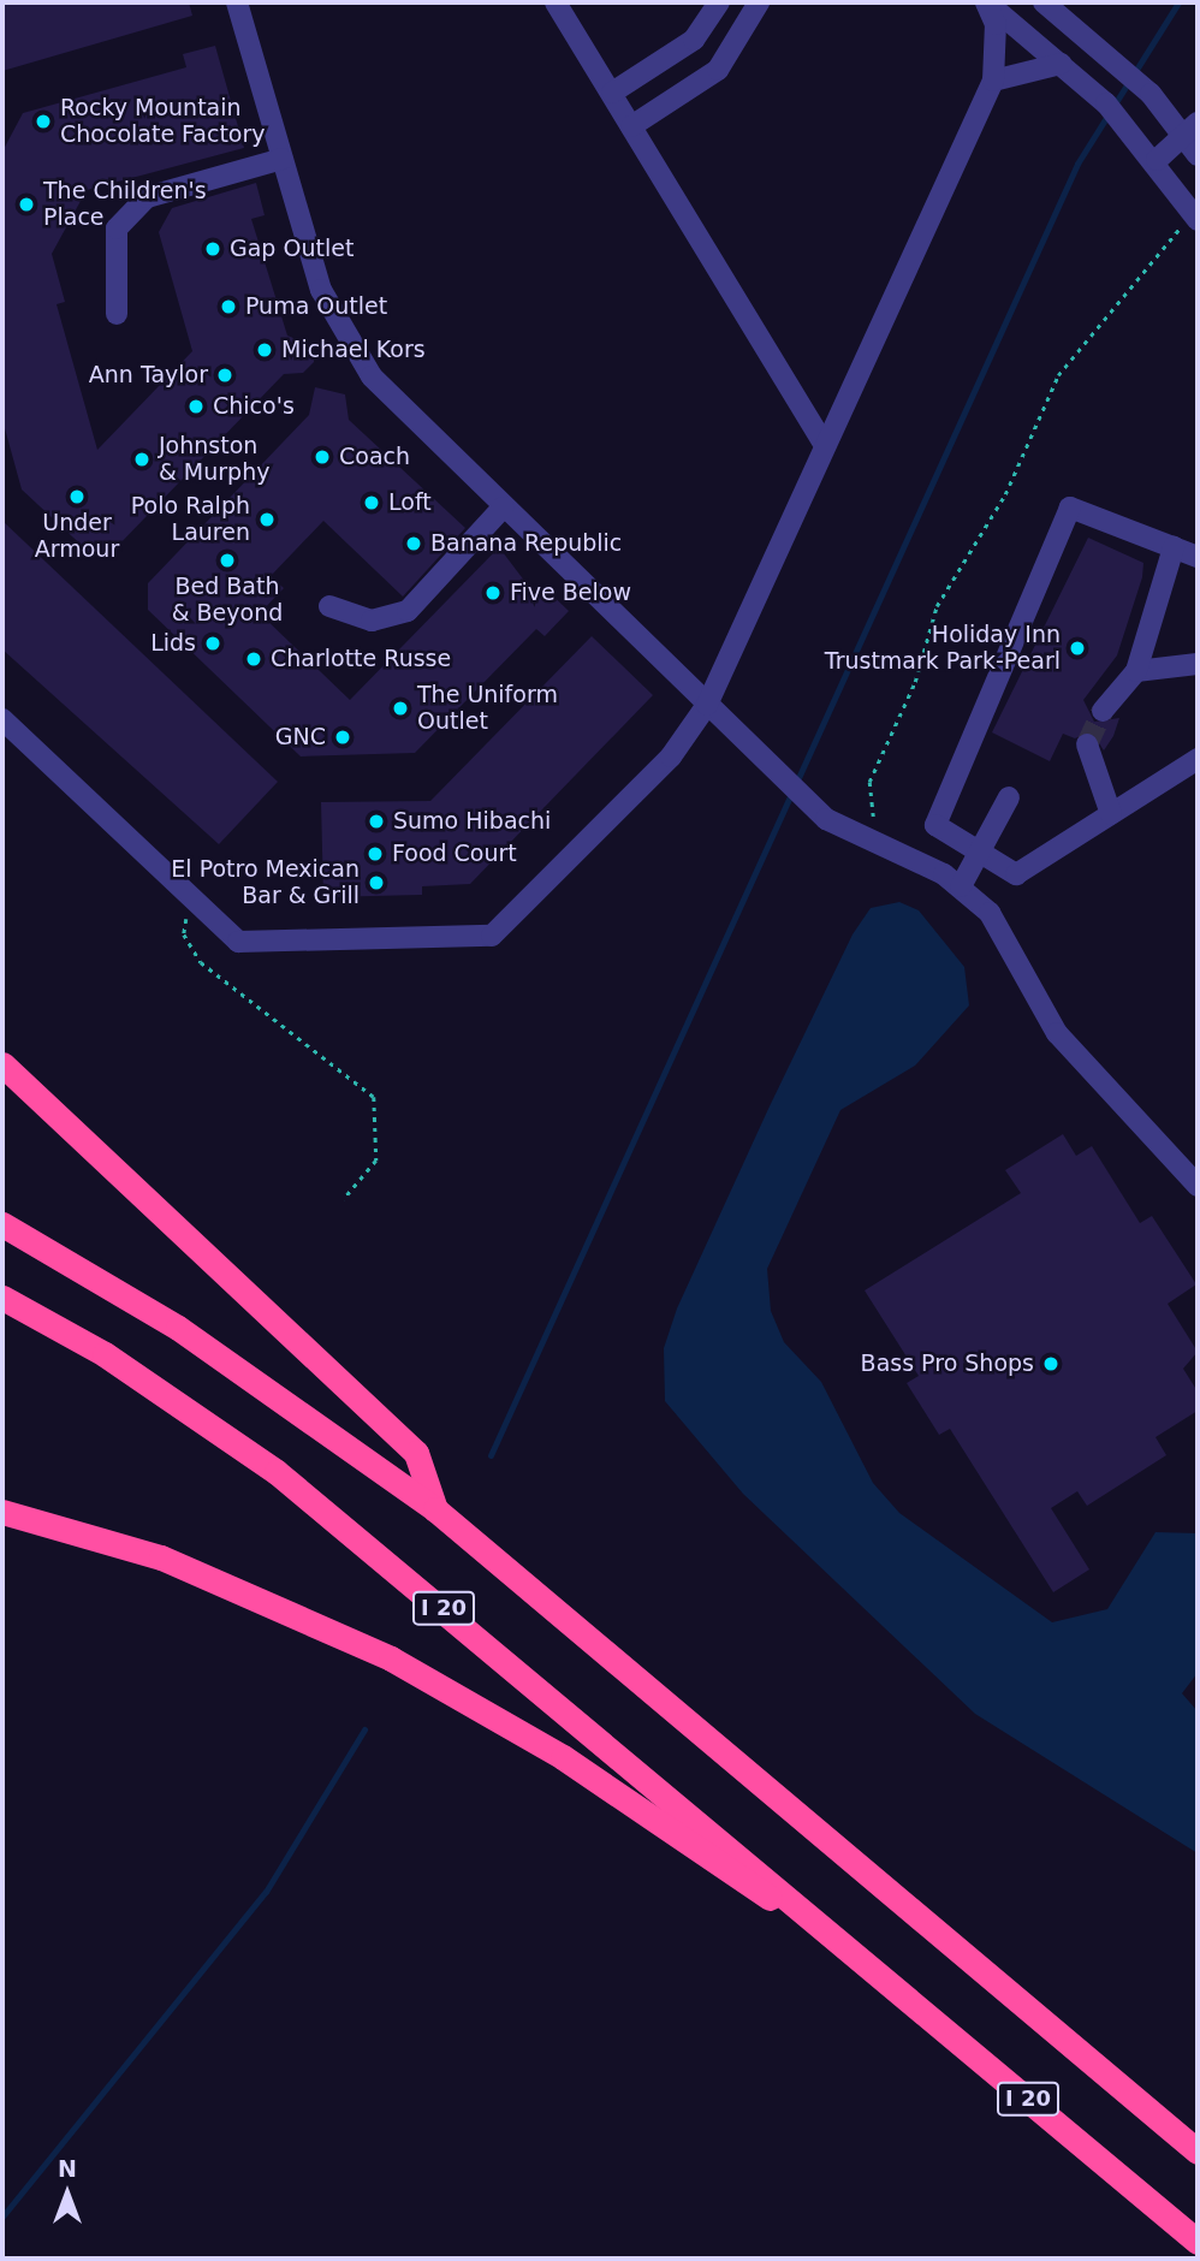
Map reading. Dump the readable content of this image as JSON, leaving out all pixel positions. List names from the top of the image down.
{
  "streets": {
    "highway": ["I 20"]
  },
  "places": [
    "Rocky Mountain Chocolate Factory",
    "The Children's Place",
    "Gap Outlet",
    "Puma Outlet",
    "Michael Kors",
    "Ann Taylor",
    "Chico's",
    "Coach",
    "Johnston & Murphy",
    "Under Armour",
    "Loft",
    "Polo Ralph Lauren",
    "Banana Republic",
    "Bed Bath & Beyond",
    "Five Below",
    "Lids",
    "Holiday Inn Trustmark Park-Pearl",
    "Charlotte Russe",
    "The Uniform Outlet",
    "GNC",
    "Sumo Hibachi",
    "Food Court",
    "El Potro Mexican Bar & Grill",
    "Bass Pro Shops"
  ],
  "north": "top"
}
